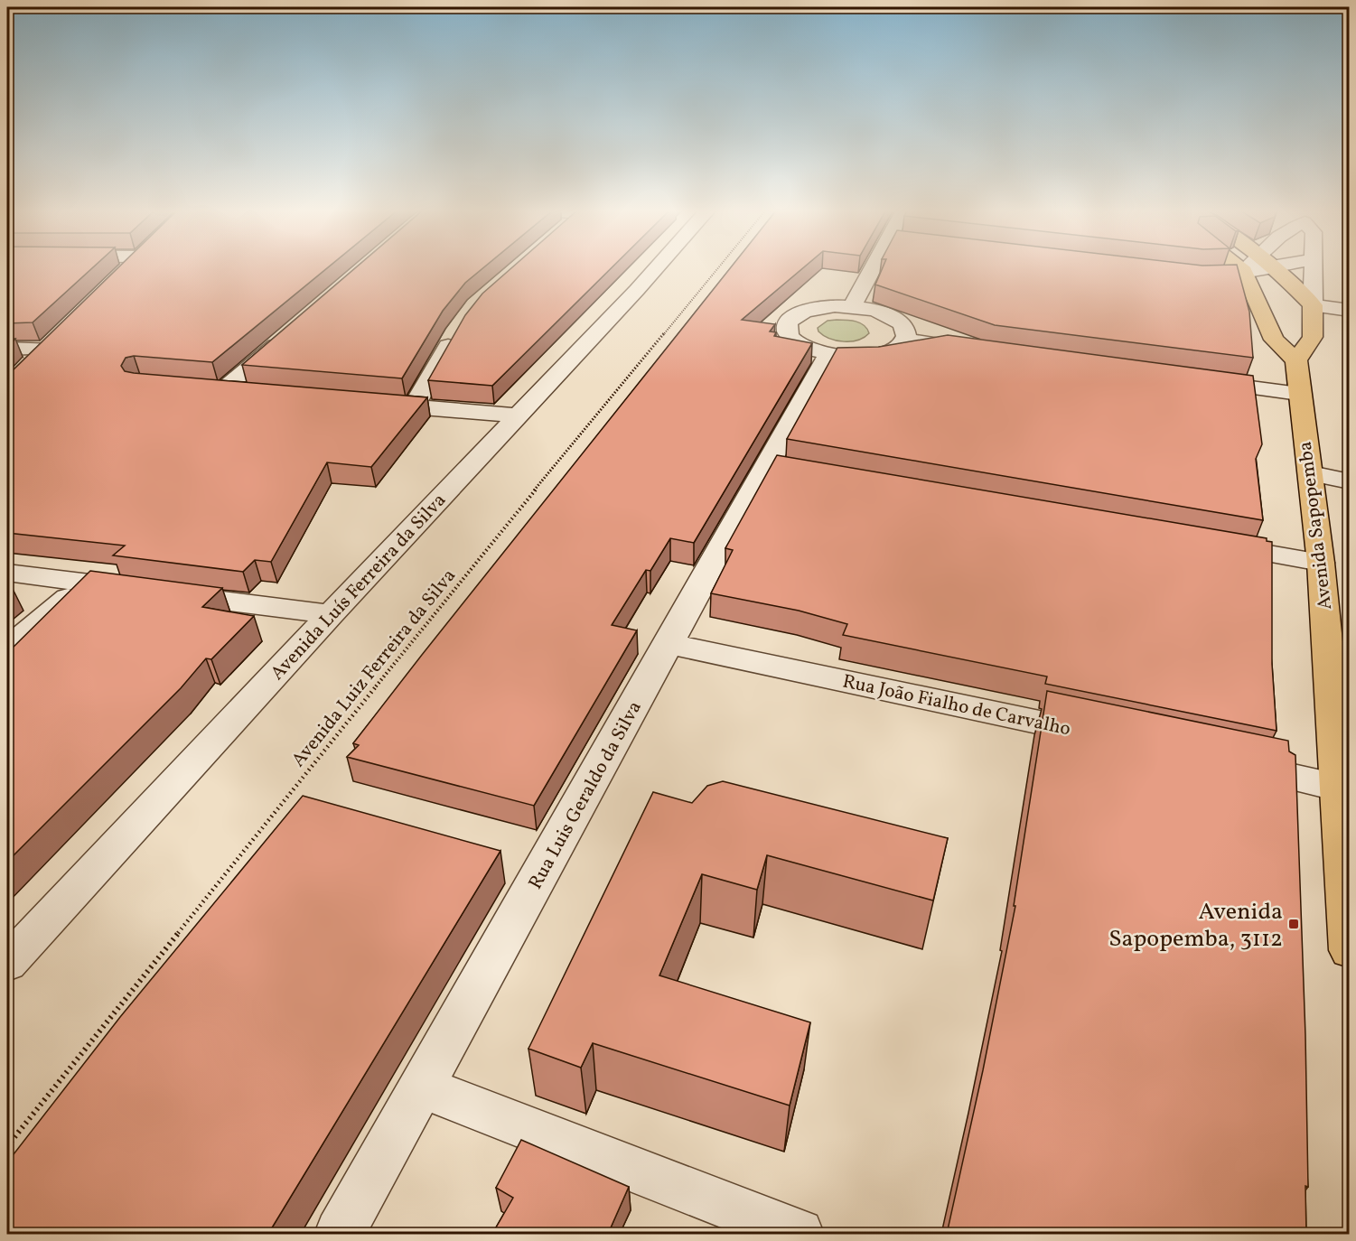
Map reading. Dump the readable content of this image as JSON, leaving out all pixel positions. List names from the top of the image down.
{
  "streets": {
    "main road": ["Avenida Sapopemba"],
    "street": ["Avenida Luís Ferreira da Silva", "Rua João Fialho de Carvalho", "Rua Luis Geraldo da Silva"],
    "path": ["Avenida Luiz Ferreira da Silva"]
  },
  "crossings": [
    ["Rua João Fialho de Carvalho", "Rua Luis Geraldo da Silva"]
  ],
  "places": {
    "transit": ["Avenida Sapopemba, 3112"]
  }
}
